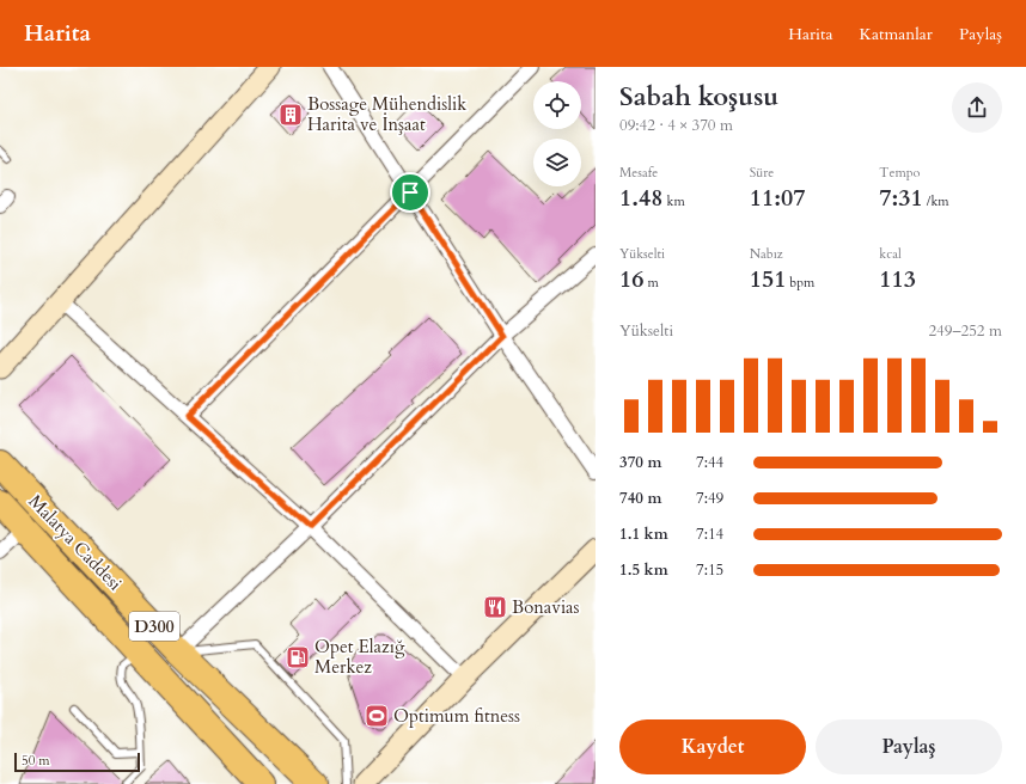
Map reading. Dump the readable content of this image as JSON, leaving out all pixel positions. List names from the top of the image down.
{
  "streets": {
    "highway": ["Malatya Caddesi", "D300"]
  },
  "places": {
    "building": ["Bossage Mühendislik Harita ve İnşaat"],
    "restaurant": ["Bonavias"],
    "fuel station": ["Opet Elazığ Merkez"],
    "sports": ["Optimum fitness"]
  },
  "scale_bar": "50 m",
  "page": {
    "header": "Harita",
    "nav": ["Harita", "Katmanlar", "Paylaş"],
    "heading": ["Sabah koşusu", "09:42 · 4 × 370 m"],
    "stats": [
      ["Mesafe", "1.48 km"],
      ["Süre", "11:07"],
      ["Tempo", "7:31 /km"],
      ["Yükselti", "16 m"],
      ["Nabız", "151 bpm"],
      ["kcal", "113"]
    ],
    "chart": ["Yükselti", "249–252 m"],
    "list": [
      {
        "name": "370 m",
        "note": "7:44"
      },
      {
        "name": "740 m",
        "note": "7:49"
      },
      {
        "name": "1.1 km",
        "note": "7:14"
      },
      {
        "name": "1.5 km",
        "note": "7:15"
      }
    ],
    "buttons": ["Kaydet", "Paylaş"],
    "scale": "50 m"
  }
}
